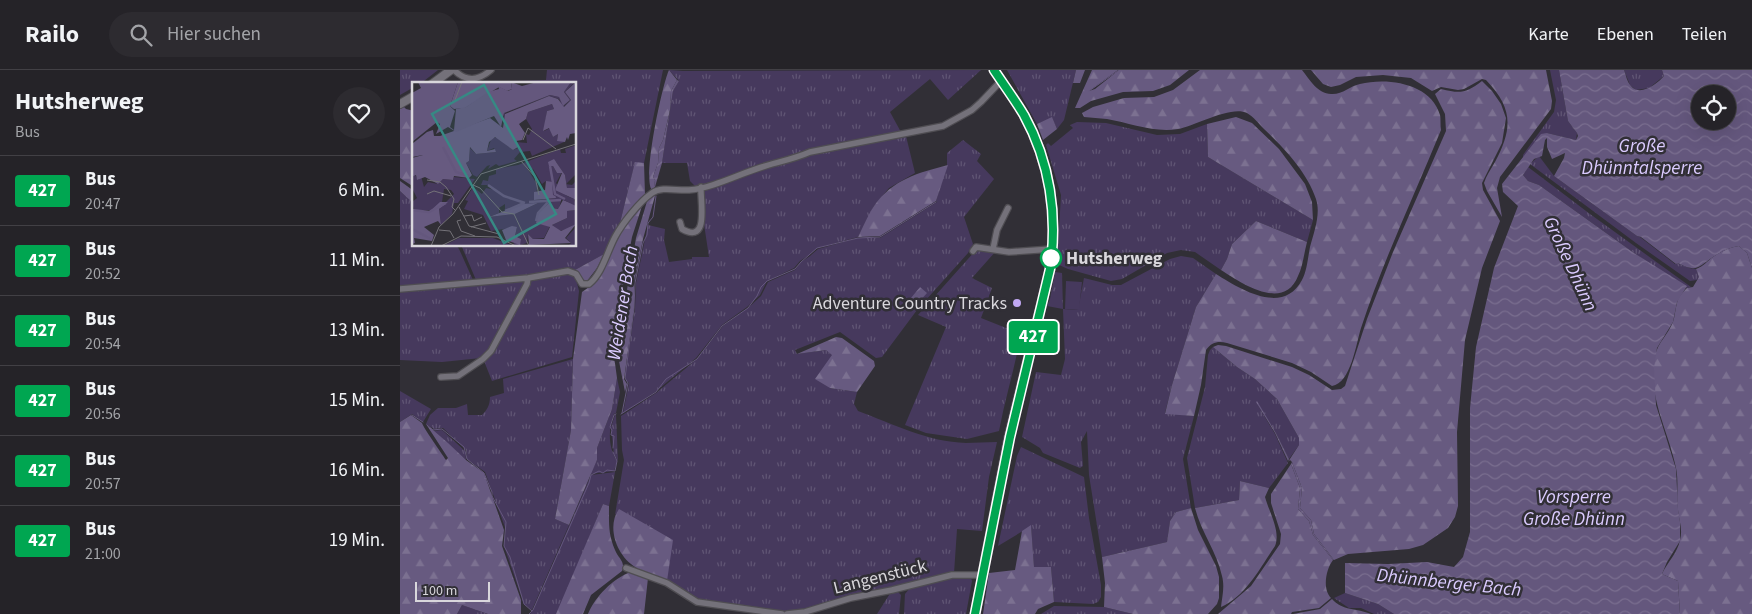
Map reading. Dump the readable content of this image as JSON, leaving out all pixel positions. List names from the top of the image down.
{
  "streets": {
    "street": ["Langenstück"]
  },
  "water": [
    "Große Dhünntalsperre",
    "Große Dhünn",
    "Weidener Bach",
    "Vorsperre Große Dhünn",
    "Dhünnberger Bach"
  ],
  "places": ["Hutsherweg", "Adventure Country Tracks"],
  "lines": ["bus line 427"],
  "scale_bar": "100 m",
  "page": {
    "header": "Railo",
    "search": "Hier suchen",
    "nav": ["Karte", "Ebenen", "Teilen"],
    "heading": ["Hutsherweg", "Bus"],
    "on_map": "427",
    "list": [
      {
        "mark": "427",
        "name": "Bus",
        "note": "20:47",
        "value": "6 Min."
      },
      {
        "mark": "427",
        "name": "Bus",
        "note": "20:52",
        "value": "11 Min."
      },
      {
        "mark": "427",
        "name": "Bus",
        "note": "20:54",
        "value": "13 Min."
      },
      {
        "mark": "427",
        "name": "Bus",
        "note": "20:56",
        "value": "15 Min."
      },
      {
        "mark": "427",
        "name": "Bus",
        "note": "20:57",
        "value": "16 Min."
      },
      {
        "mark": "427",
        "name": "Bus",
        "note": "21:00",
        "value": "19 Min."
      }
    ],
    "scale": "100 m"
  }
}
